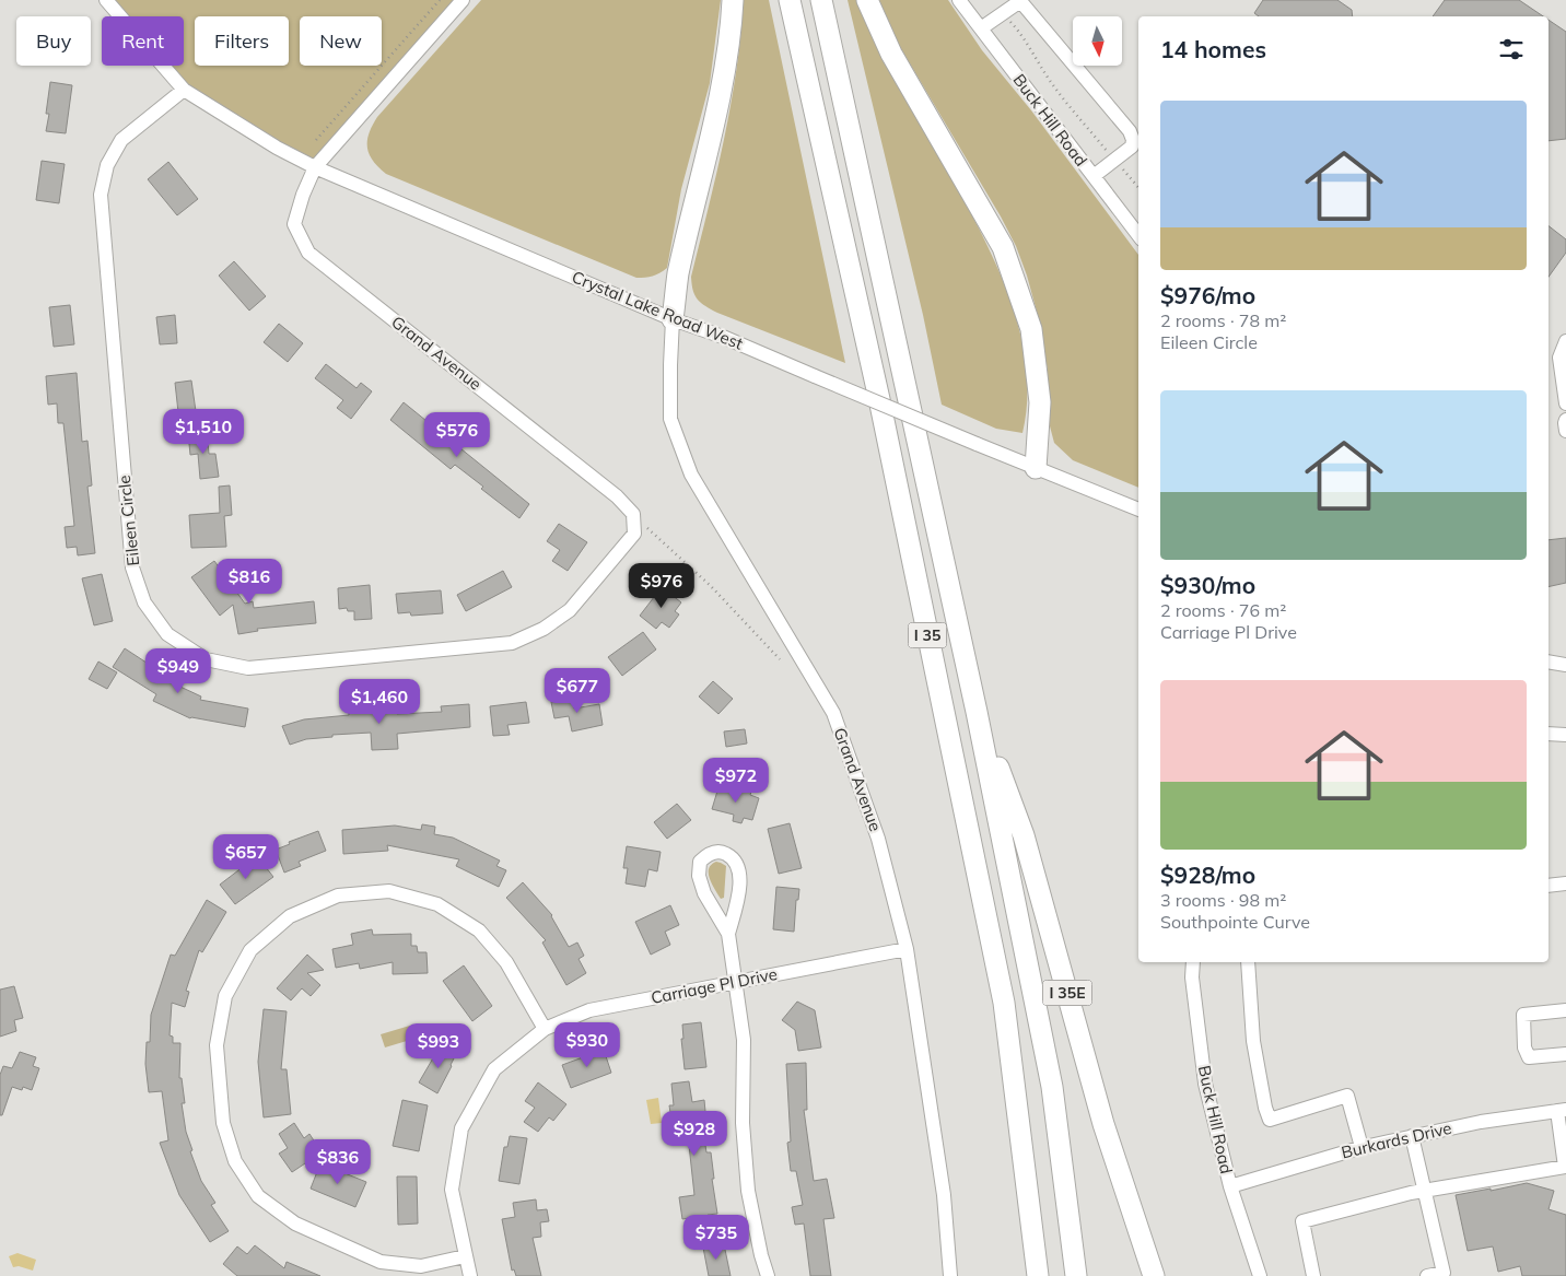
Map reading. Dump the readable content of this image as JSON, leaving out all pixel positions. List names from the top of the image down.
{
  "streets": {
    "highway": ["I 35", "I 35E"],
    "street": [
      "Buck Hill Road",
      "Crystal Lake Road West",
      "Grand Avenue",
      "Eileen Circle",
      "Carriage Pl Drive",
      "Burkards Drive"
    ]
  },
  "crossings": [
    ["Buck Hill Road", "Burkards Drive"],
    ["Crystal Lake Road West", "Grand Avenue"],
    ["Crystal Lake Road West", "Eileen Circle"],
    ["Grand Avenue", "Eileen Circle"],
    ["Grand Avenue", "Carriage Pl Drive"],
    ["I 35", "I 35E"]
  ],
  "north": "bottom",
  "page": {
    "chip": [
      "Buy",
      "Rent",
      "Filters",
      "New"
    ],
    "heading": "14 homes",
    "list": [
      {
        "name": "$976/mo",
        "note": "2 rooms · 78 m² · Eileen Circle"
      },
      {
        "name": "$930/mo",
        "note": "2 rooms · 76 m² · Carriage Pl Drive"
      },
      {
        "name": "$928/mo",
        "note": "3 rooms · 98 m² · Southpointe Curve"
      }
    ],
    "price": [
      "$1,510",
      "$576",
      "$816",
      "$976",
      "$949",
      "$677",
      "$1,460",
      "$972",
      "$657",
      "$930",
      "$993",
      "$928",
      "$836",
      "$735"
    ]
  }
}
